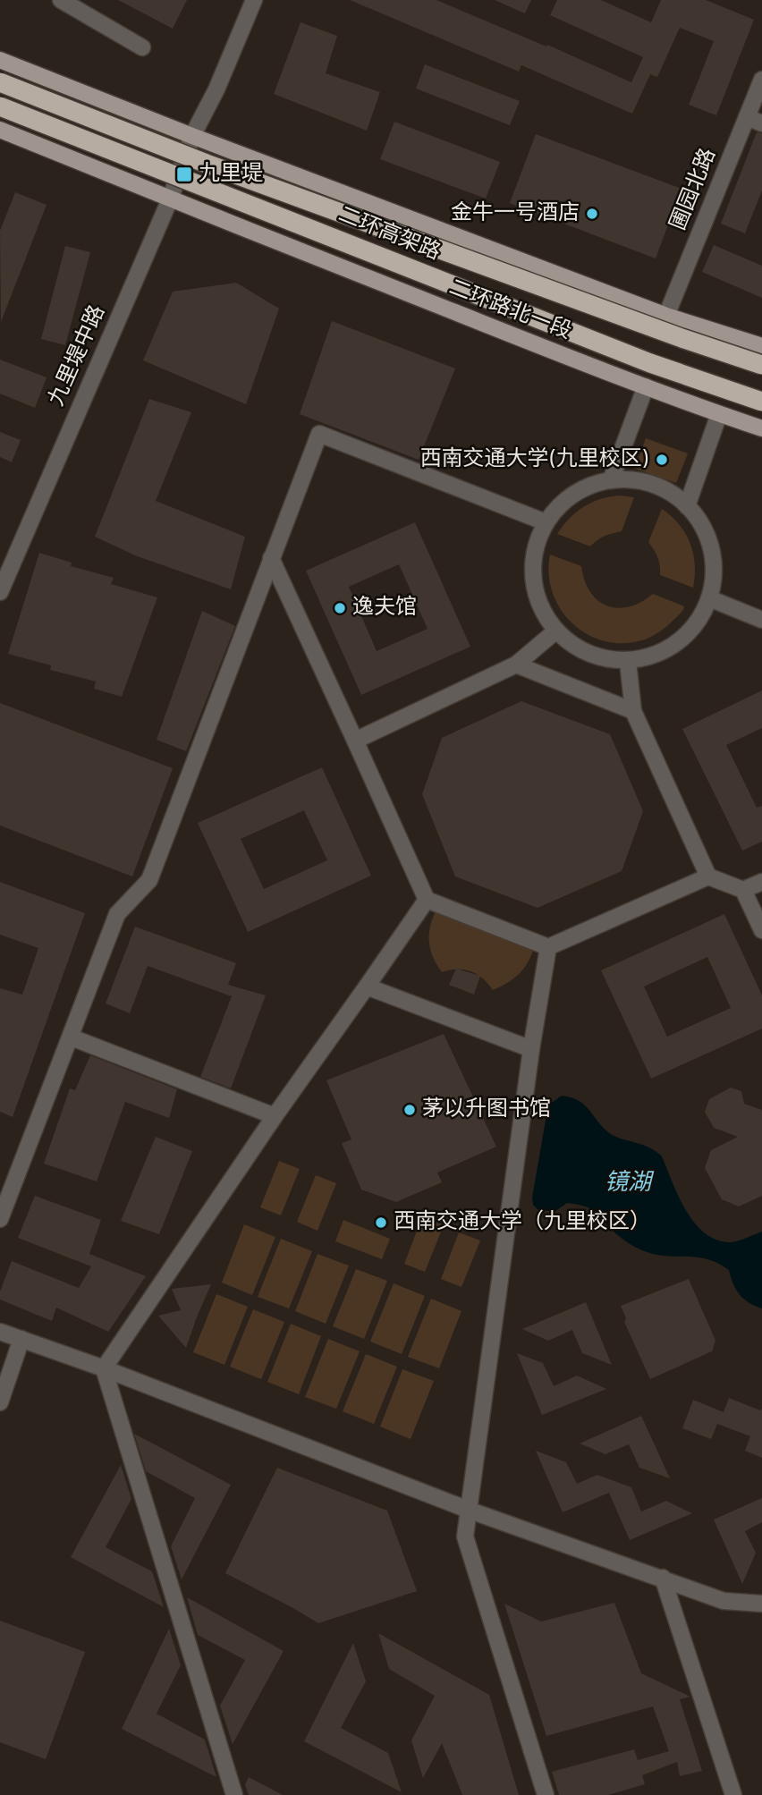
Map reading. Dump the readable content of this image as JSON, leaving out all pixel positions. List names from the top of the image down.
{
  "streets": {
    "highway": ["二环高架路"],
    "main road": ["二环路北一段"],
    "street": ["圃园北路", "九里堤中路"]
  },
  "crossings": [
    ["二环路北一段", "九里堤中路"]
  ],
  "water": ["镜湖"],
  "places": {
    "transit": ["九里堤"],
    "other": [
      "金牛一号酒店",
      "西南交通大学(九里校区)",
      "逸夫馆",
      "茅以升图书馆",
      "西南交通大学（九里校区）"
    ]
  }
}
